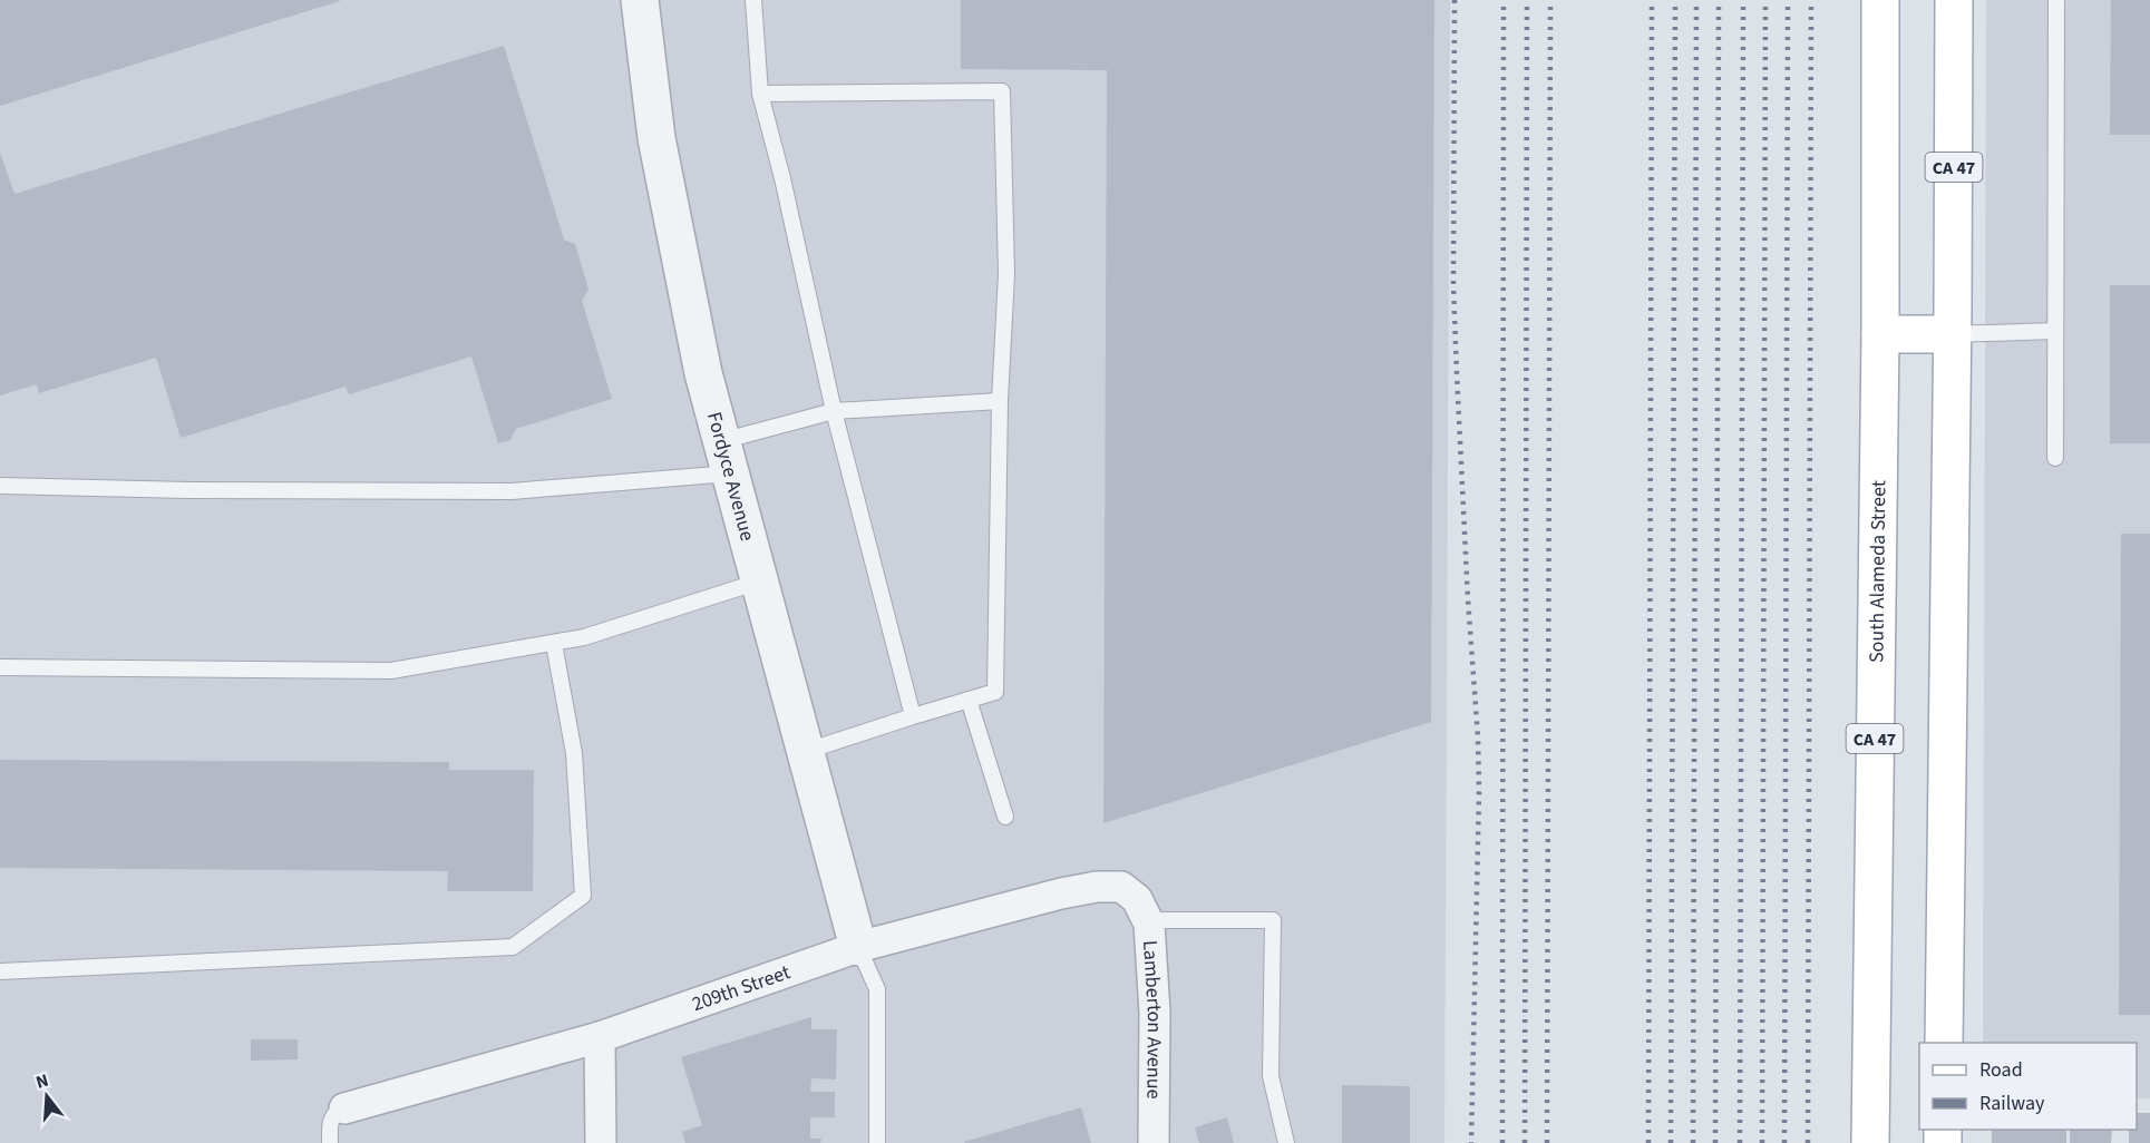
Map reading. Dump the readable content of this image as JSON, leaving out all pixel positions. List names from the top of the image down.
{
  "streets": {
    "main road": ["CA 47", "South Alameda Street"],
    "street": ["Fordyce Avenue", "209th Street", "Lamberton Avenue"]
  },
  "crossings": [
    ["Fordyce Avenue", "209th Street"],
    ["209th Street", "Lamberton Avenue"]
  ],
  "legend": ["Road", "Railway"],
  "north": "top"
}
